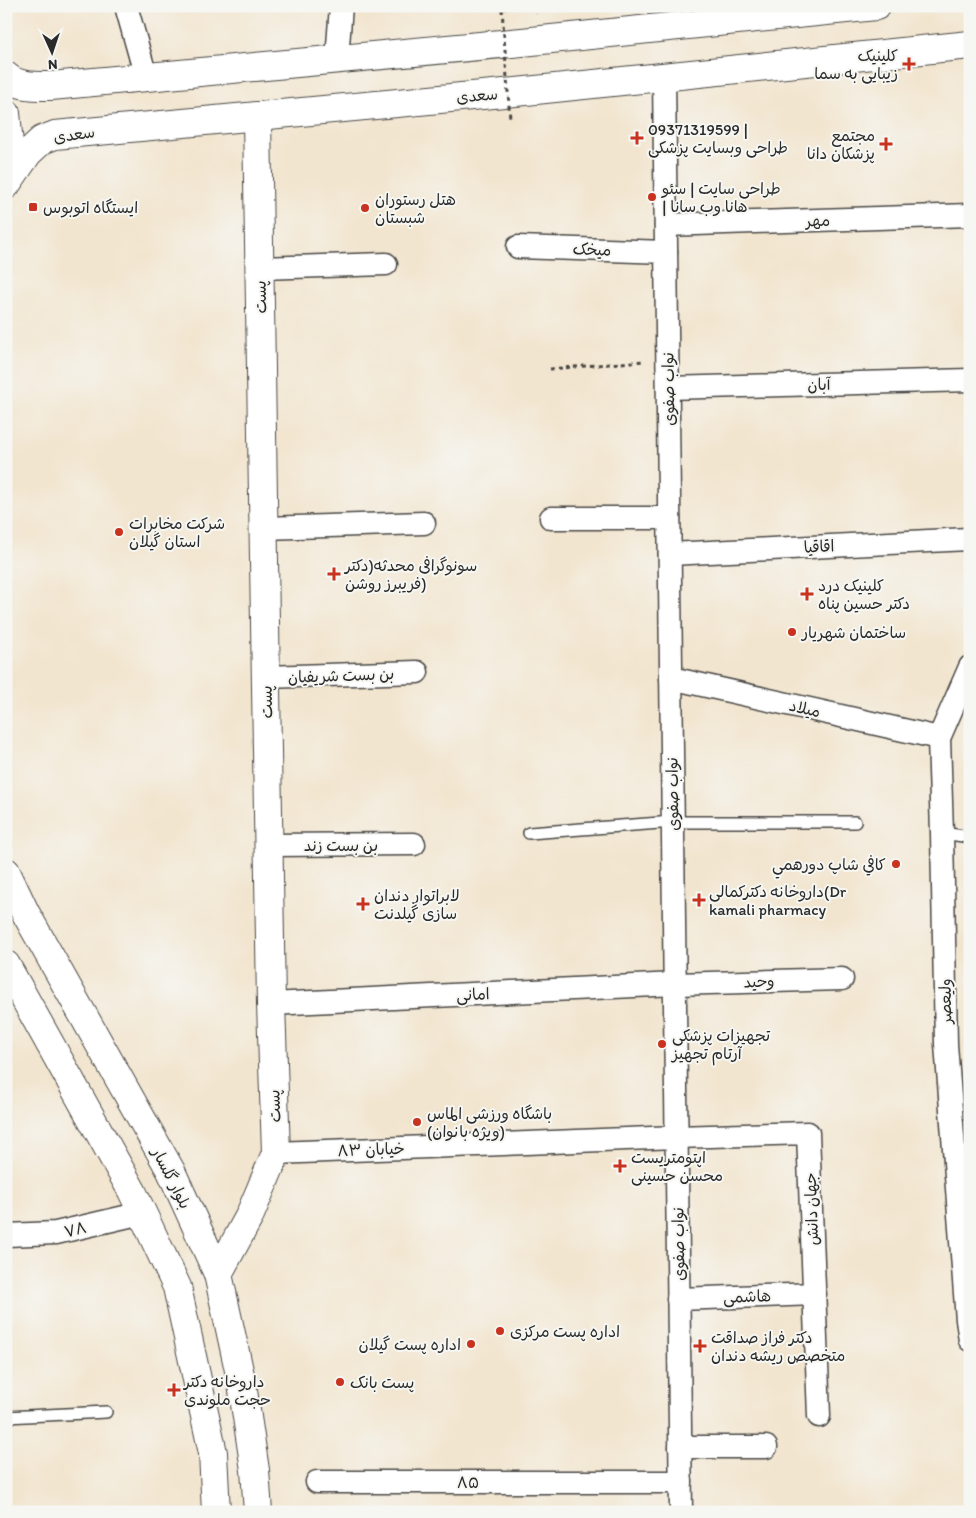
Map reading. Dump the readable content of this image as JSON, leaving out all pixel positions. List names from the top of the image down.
{
  "streets": {
    "main road": ["سعدی", "پست", "بلوار گلسار"],
    "street": [
      "مهر",
      "میخک",
      "آبان",
      "نواب صفوی",
      "اقاقیا",
      "بن بست شریفیان",
      "میلاد",
      "بن بست زند",
      "وحید",
      "امانی",
      "ولیعصر",
      "خیابان ۸۳",
      "جهان دانش",
      "۷۸",
      "هاشمی",
      "۸۵"
    ]
  },
  "crossings": [
    ["سعدی", "پست"],
    ["سعدی", "نواب صفوی"],
    ["مهر", "نواب صفوی"],
    ["میخک", "نواب صفوی"],
    ["پست", "بن بست شریفیان"],
    ["پست", "بن بست زند"],
    ["پست", "امانی"],
    ["پست", "خیابان ۸۳"],
    ["پست", "بلوار گلسار"],
    ["آبان", "نواب صفوی"],
    ["نواب صفوی", "اقاقیا"],
    ["نواب صفوی", "میلاد"],
    ["نواب صفوی", "وحید"],
    ["نواب صفوی", "امانی"],
    ["نواب صفوی", "خیابان ۸۳"],
    ["نواب صفوی", "جهان دانش"],
    ["نواب صفوی", "هاشمی"],
    ["نواب صفوی", "۸۵"],
    ["میلاد", "ولیعصر"],
    ["وحید", "امانی"],
    ["خیابان ۸۳", "جهان دانش"],
    ["جهان دانش", "هاشمی"]
  ],
  "places": {
    "health": [
      "کلینیک زیبایی به سما",
      "09371319599 | طراحی وبسایت پزشکی",
      "مجتمع پزشکان دانا",
      "سونوگرافی محدثه(دکتر فریبرز روشن)",
      "کلینیک درد دکتر حسین پناه",
      "داروخانه دکترکمالی(Dr kamali pharmacy",
      "لابراتوار دندان سازی گیلدنت",
      "اپتومتریست محسن حسینی",
      "دکتر فراز صداقت متخصص ریشه دندان",
      "داروخانه دکتر حجت ملوندی"
    ],
    "other": [
      "طراحی سایت | سئو | هانا وب سانا",
      "هتل رستوران شبستان",
      "شرکت مخابرات استان گیلان",
      "ساختمان شهریار",
      "كافي شاپ دورهمي",
      "تجهیزات پزشکی آرتام تجهیز",
      "باشگاه ورزشی الماس (ویژه بانوان)",
      "اداره پست مرکزی",
      "اداره پست گیلان",
      "پست بانک"
    ],
    "transit": ["ایستگاه اتوبوس"]
  },
  "north": "bottom"
}
